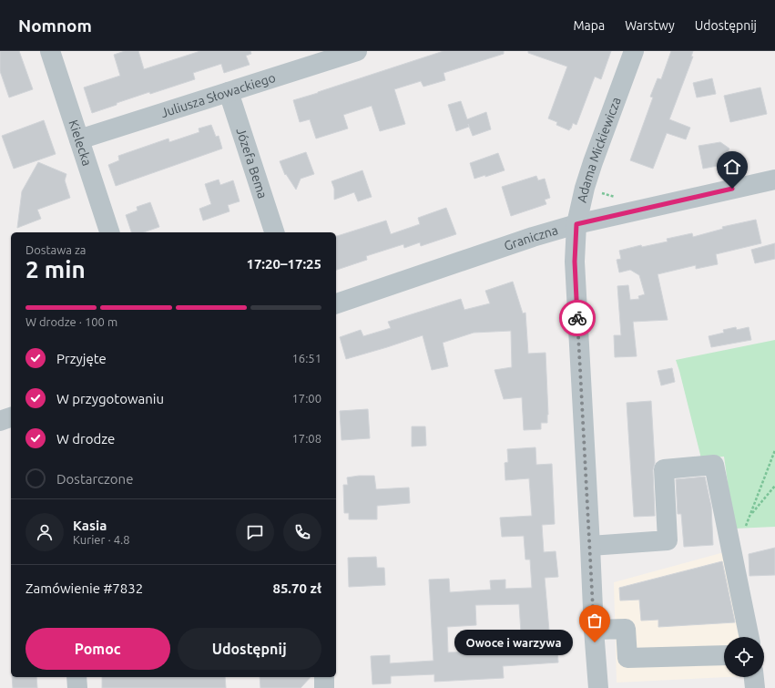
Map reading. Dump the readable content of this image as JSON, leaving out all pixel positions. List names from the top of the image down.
{
  "streets": {
    "street": [
      "Juliusza Słowackiego",
      "Kielecka",
      "Adama Mickiewicza",
      "Józefa Bema",
      "Graniczna"
    ]
  },
  "crossings": [
    ["Juliusza Słowackiego", "Kielecka"],
    ["Juliusza Słowackiego", "Józefa Bema"],
    ["Adama Mickiewicza", "Graniczna"]
  ],
  "places": ["Owoce i warzywa"],
  "page": {
    "header": "Nomnom",
    "nav": ["Mapa", "Warstwy", "Udostępnij"],
    "heading": ["2 min", "Dostawa za", "17:20–17:25"],
    "panel": [
      "Kasia",
      "Kurier · 4.8",
      "Zamówienie #7832",
      "85.70 zł"
    ],
    "bar": "W drodze · 100 m",
    "list": [
      ["Przyjęte", "16:51"],
      ["W przygotowaniu", "17:00"],
      ["W drodze", "17:08"],
      "Dostarczone"
    ],
    "buttons": ["Pomoc", "Udostępnij"],
    "bubble": "Owoce i warzywa"
  }
}
